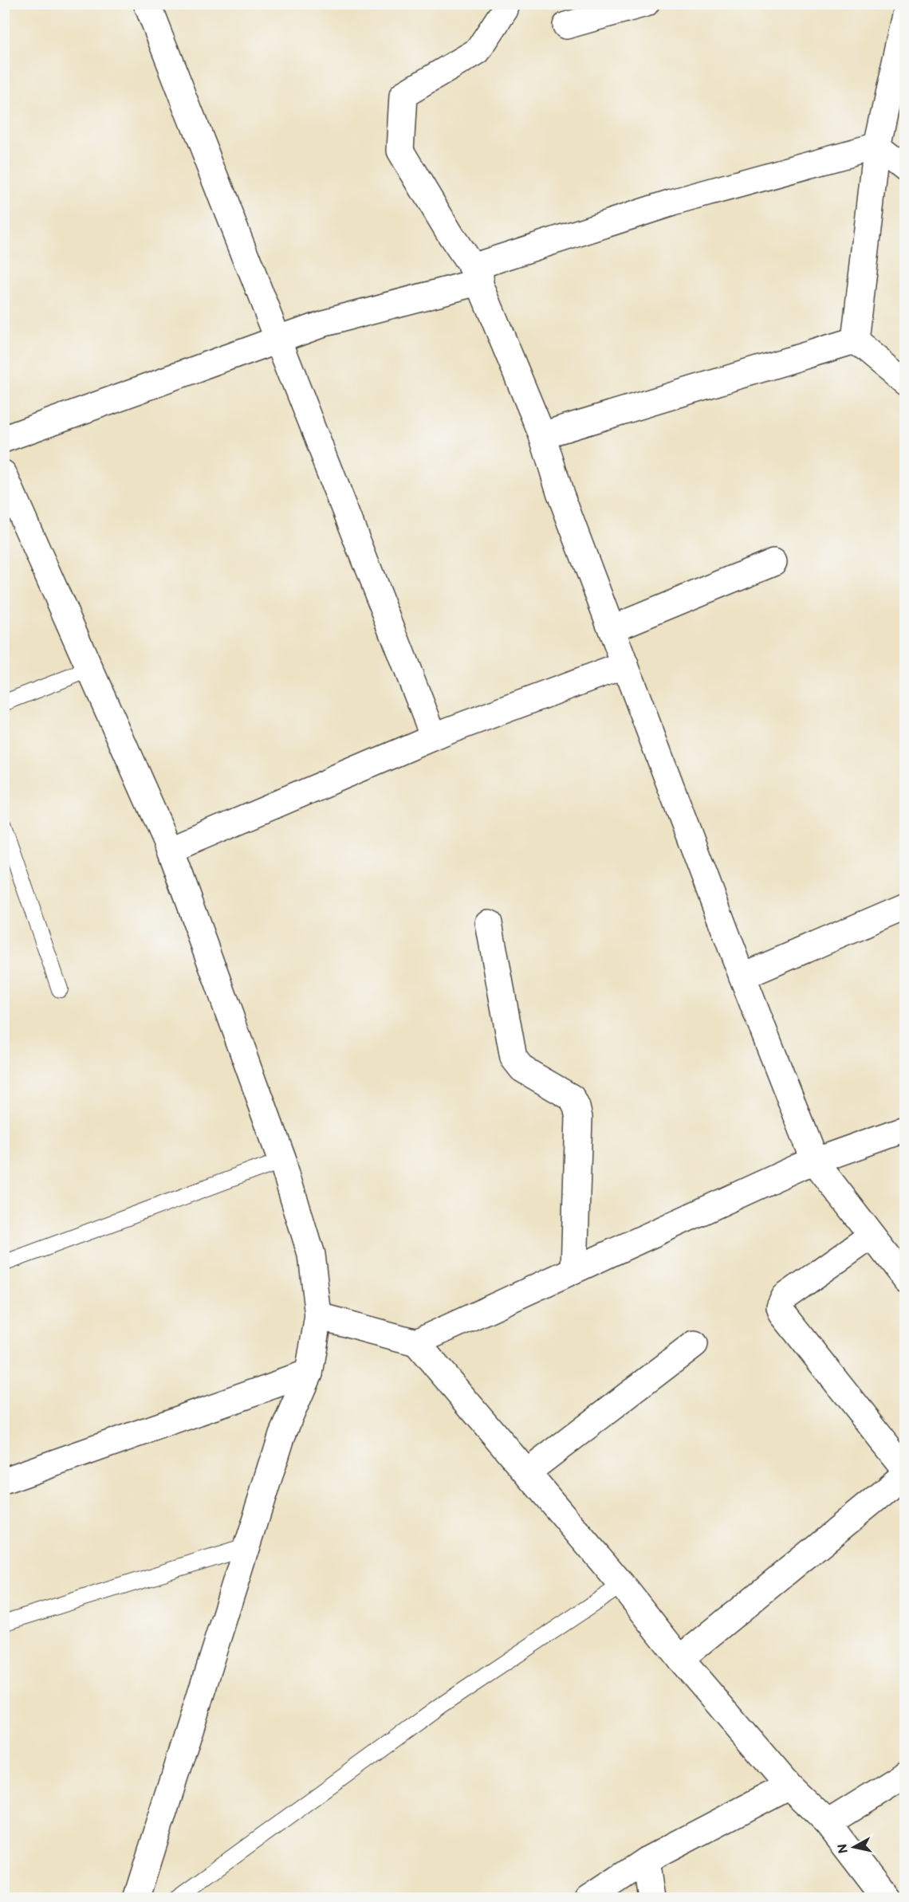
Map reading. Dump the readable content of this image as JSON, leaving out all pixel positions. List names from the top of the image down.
{
  "north": "left"
}
